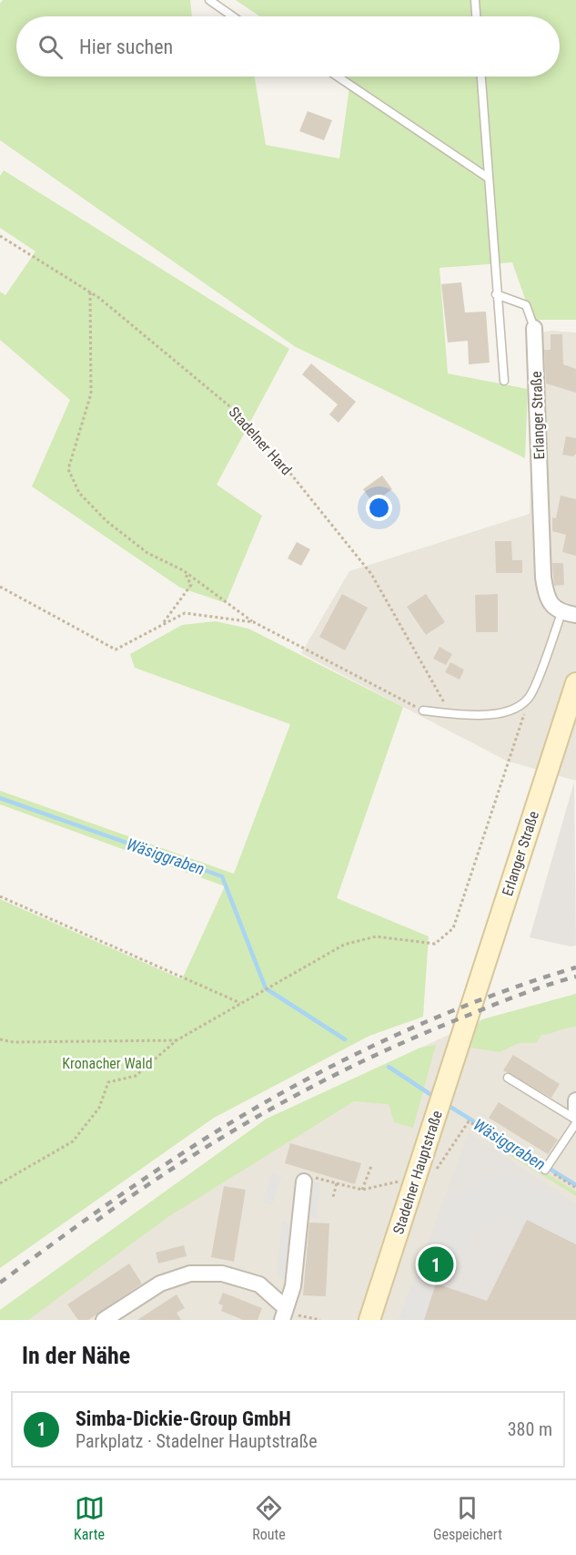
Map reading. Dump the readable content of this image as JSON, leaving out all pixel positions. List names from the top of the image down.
{
  "streets": {
    "main road": ["Erlanger Straße", "Stadelner Hauptstraße"],
    "path": ["Stadelner Hard"]
  },
  "crossings": [
    ["Erlanger Straße", "Stadelner Hauptstraße"]
  ],
  "water": ["Wäsiggraben"],
  "parks": ["Kronacher Wald"],
  "page": {
    "search": "Hier suchen",
    "pins": "1",
    "heading": "In der Nähe",
    "list": [
      {
        "mark": "1",
        "name": "Simba-Dickie-Group GmbH",
        "note": "Parkplatz · Stadelner Hauptstraße",
        "value": "380 m"
      }
    ],
    "nav": ["Karte", "Route", "Gespeichert"]
  }
}
